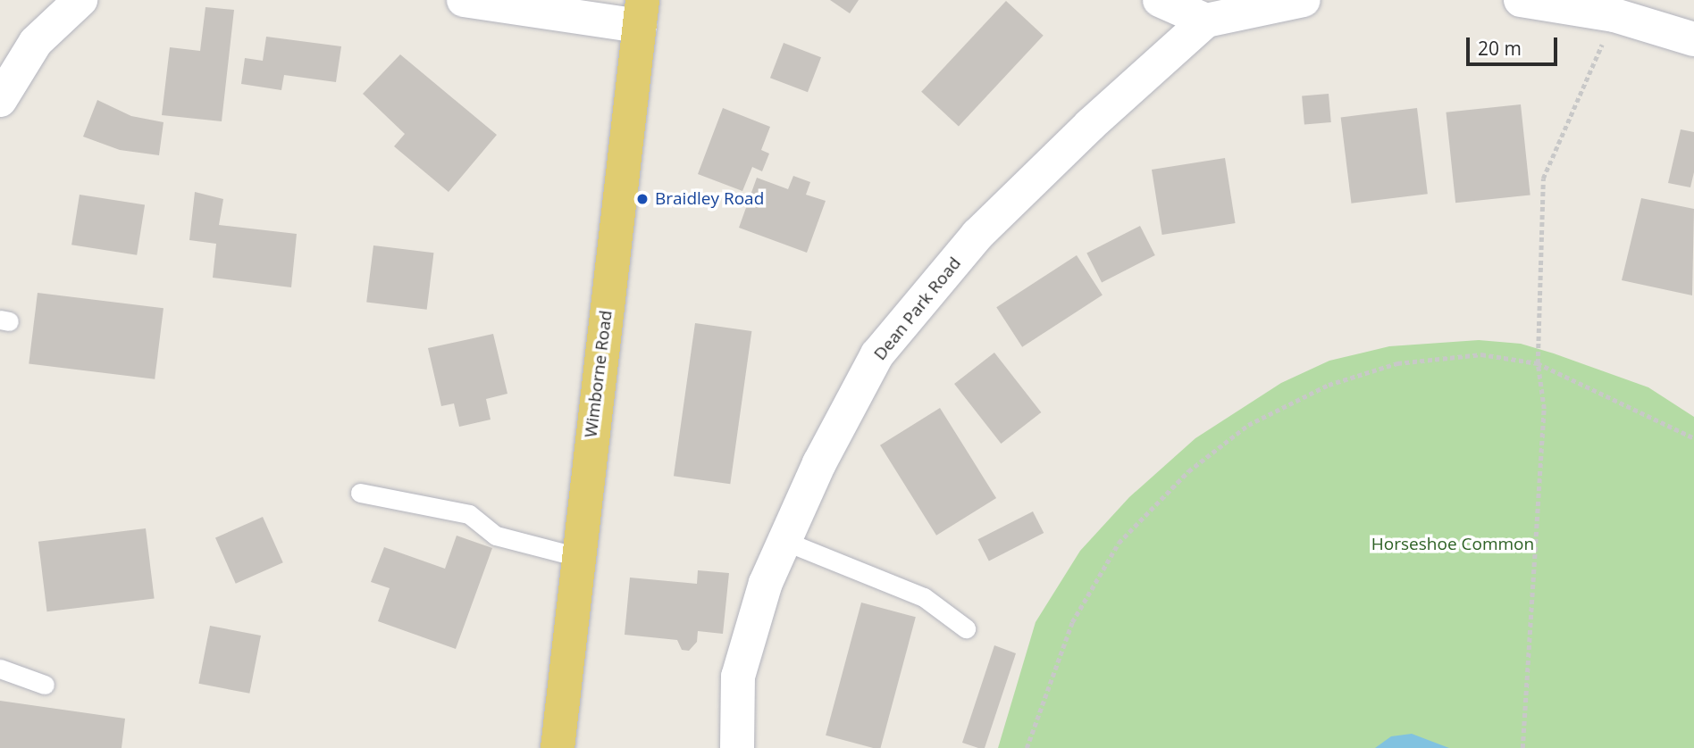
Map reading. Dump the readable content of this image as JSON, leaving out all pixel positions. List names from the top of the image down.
{
  "streets": {
    "main road": ["Wimborne Road"],
    "street": ["Dean Park Road"]
  },
  "parks": ["Horseshoe Common"],
  "places": ["Braidley Road"],
  "scale_bar": "20 m"
}
